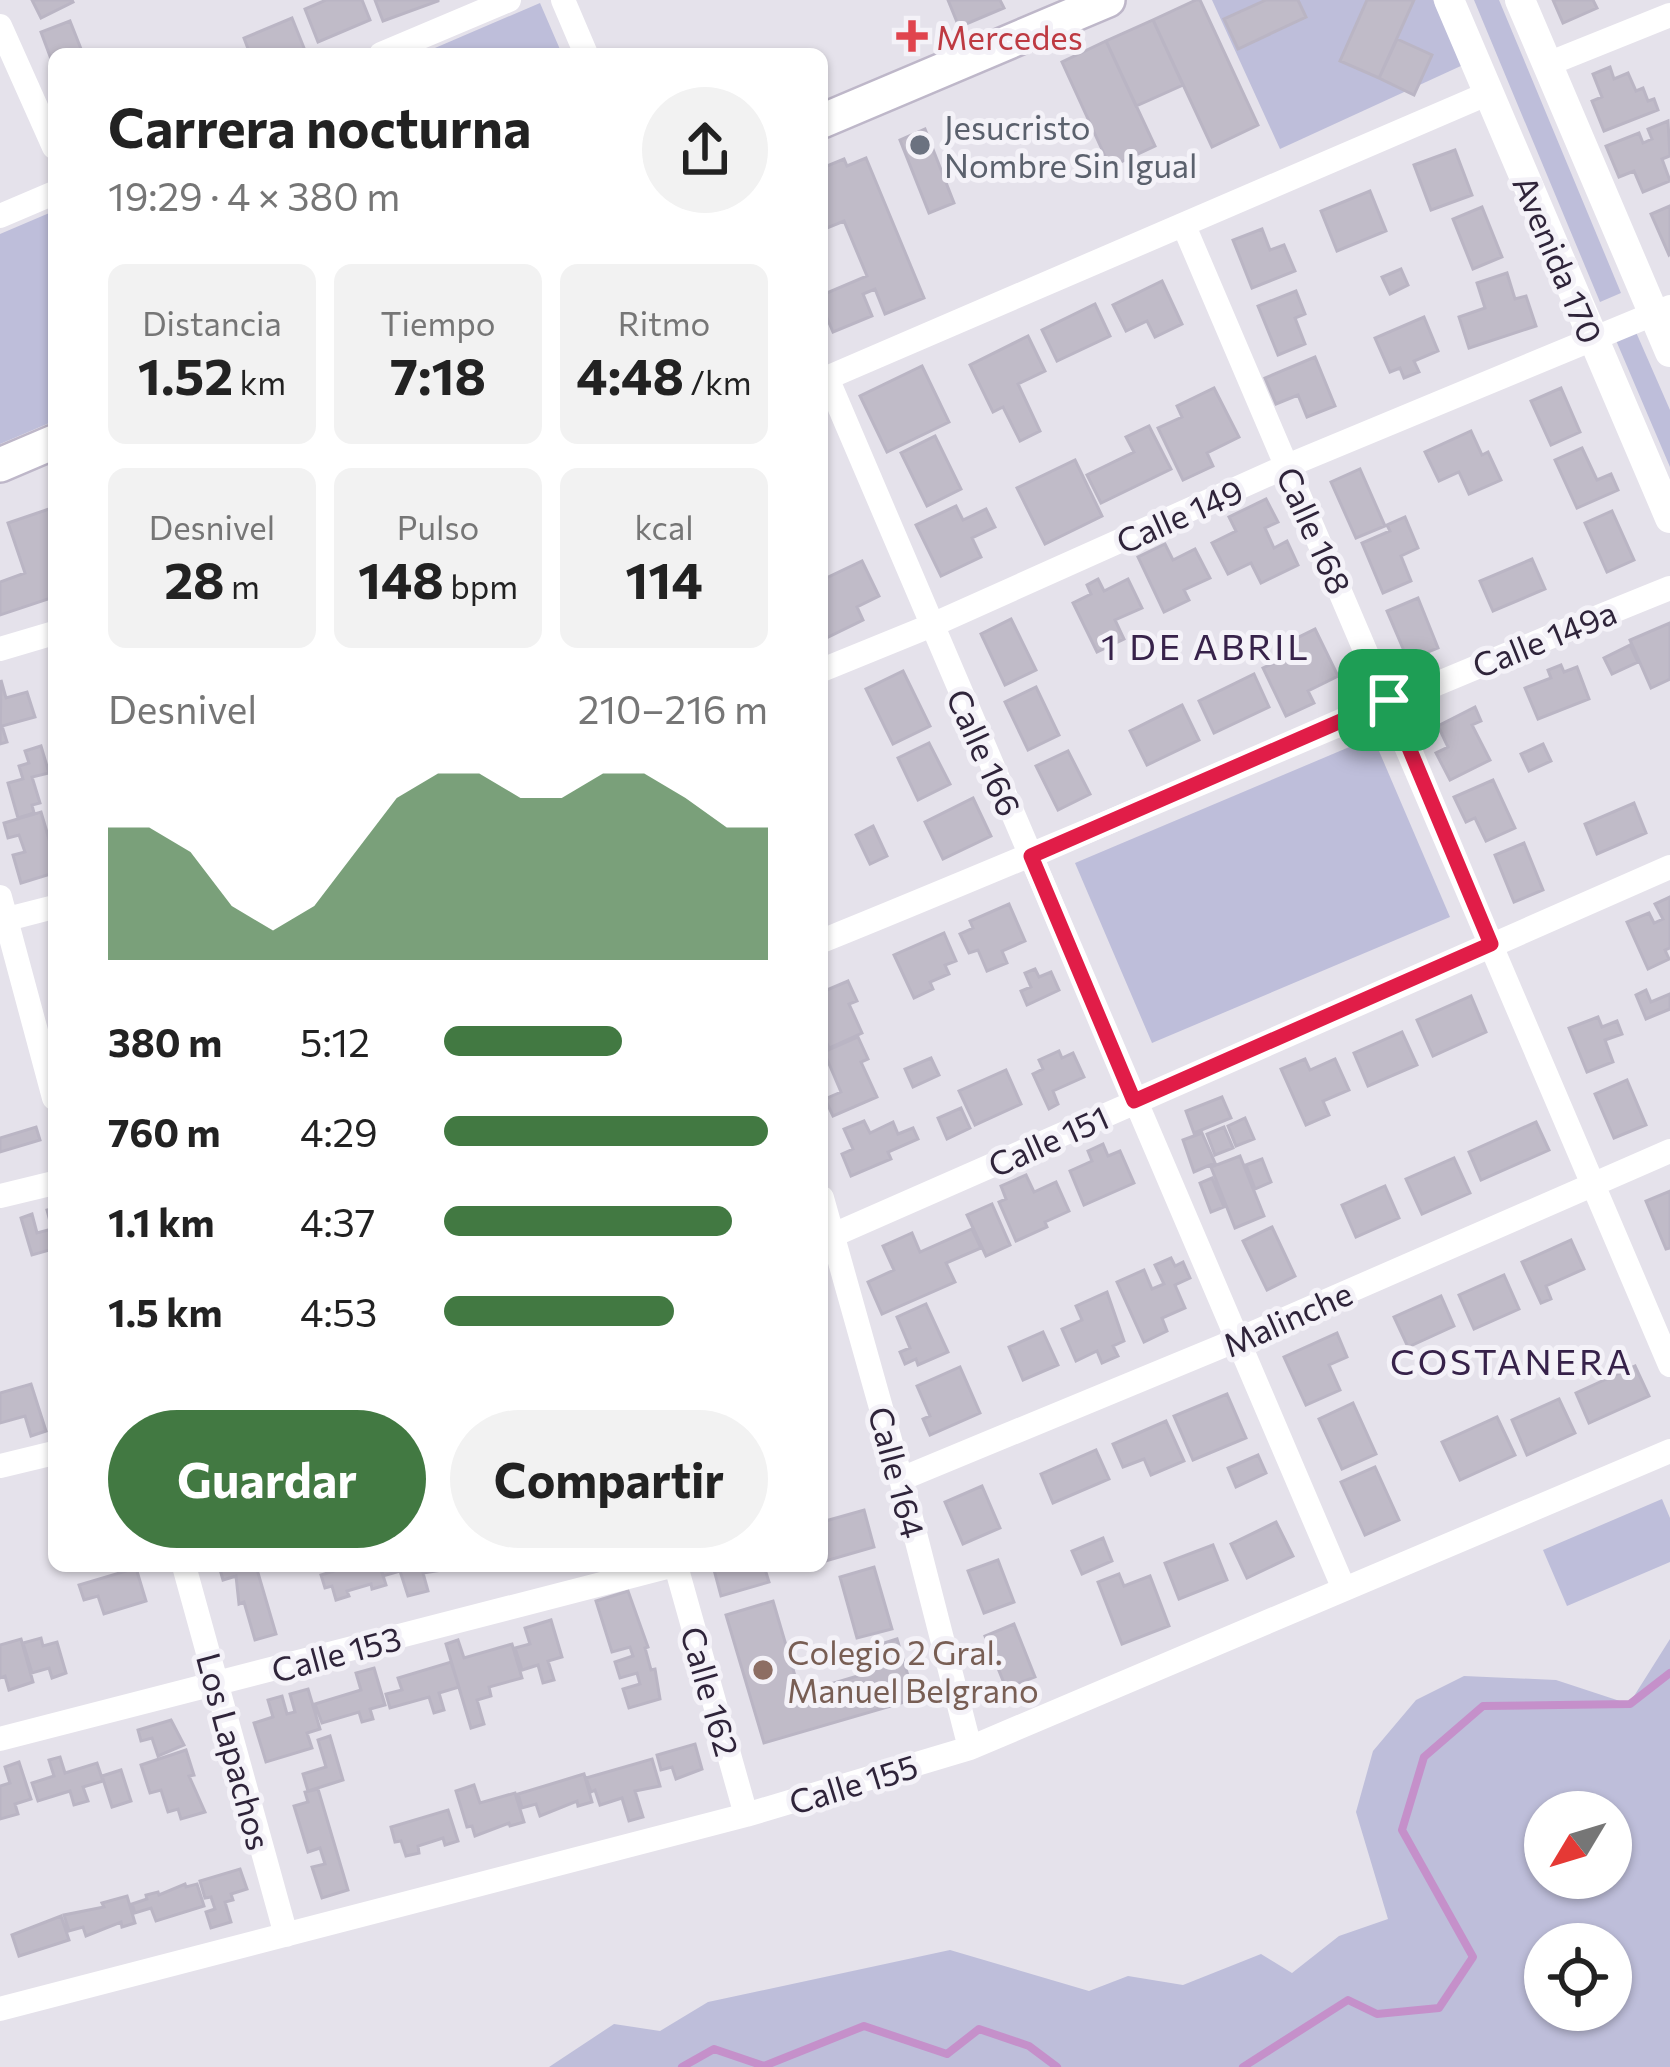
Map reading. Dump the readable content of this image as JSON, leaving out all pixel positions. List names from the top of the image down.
{
  "streets": {
    "street": [
      "Avenida 170",
      "Calle 149",
      "Calle 168",
      "Calle 149a",
      "Calle 166",
      "Calle 151",
      "Malinche",
      "Calle 164",
      "Calle 153",
      "Calle 162",
      "Los Lapachos",
      "Calle 155"
    ]
  },
  "crossings": [
    ["Avenida 170", "Calle 149"],
    ["Calle 149", "Calle 168"],
    ["Calle 149", "Calle 166"],
    ["Calle 168", "Calle 149a"],
    ["Calle 168", "Calle 151"],
    ["Calle 168", "Malinche"],
    ["Calle 149a", "Calle 166"],
    ["Calle 166", "Calle 151"],
    ["Calle 166", "Malinche"],
    ["Calle 166", "Calle 155"],
    ["Malinche", "Calle 164"],
    ["Calle 164", "Calle 155"],
    ["Calle 153", "Los Lapachos"],
    ["Calle 162", "Calle 155"],
    ["Los Lapachos", "Calle 155"]
  ],
  "districts": ["1 DE ABRIL", "COSTANERA"],
  "places": {
    "health": ["Mercedes"],
    "other": ["Jesucristo Nombre Sin Igual", "Colegio 2 Gral. Manuel Belgrano"]
  },
  "north": "bottom left",
  "page": {
    "heading": ["Carrera nocturna", "19:29 · 4 × 380 m"],
    "stats": [
      ["Distancia", "1.52 km"],
      ["Tiempo", "7:18"],
      ["Ritmo", "4:48 /km"],
      ["Desnivel", "28 m"],
      ["Pulso", "148 bpm"],
      ["kcal", "114"]
    ],
    "chart": ["Desnivel", "210–216 m"],
    "list": [
      {
        "name": "380 m",
        "note": "5:12"
      },
      {
        "name": "760 m",
        "note": "4:29"
      },
      {
        "name": "1.1 km",
        "note": "4:37"
      },
      {
        "name": "1.5 km",
        "note": "4:53"
      }
    ],
    "buttons": ["Guardar", "Compartir"]
  }
}
